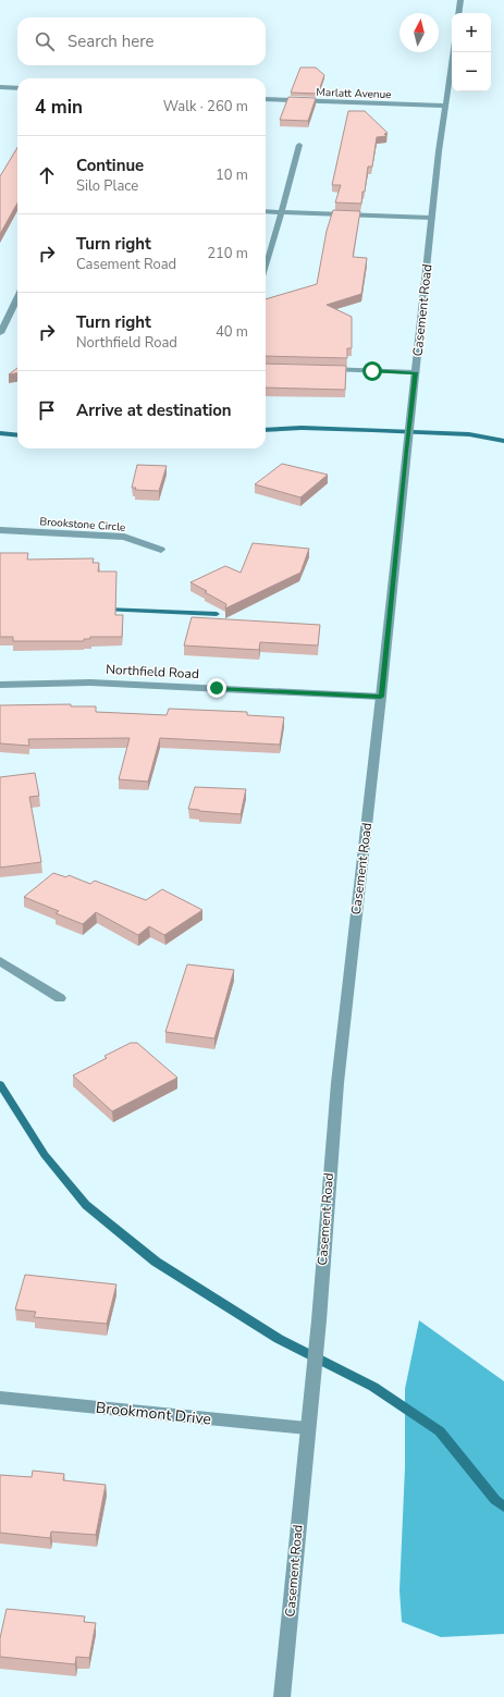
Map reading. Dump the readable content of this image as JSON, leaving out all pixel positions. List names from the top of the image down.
{
  "streets": {
    "street": [
      "Marlatt Avenue",
      "Casement Road",
      "Brookstone Circle",
      "Northfield Road",
      "Brookmont Drive"
    ]
  },
  "crossings": [
    ["Marlatt Avenue", "Casement Road"],
    ["Casement Road", "Northfield Road"],
    ["Casement Road", "Brookmont Drive"]
  ],
  "north": "top",
  "page": {
    "map_buttons": ["+", "−"],
    "search": "Search here",
    "heading": ["4 min", "Walk · 260 m"],
    "list": [
      ["Continue", "Silo Place", "10 m"],
      ["Turn right", "Casement Road", "210 m"],
      ["Turn right", "Northfield Road", "40 m"],
      "Arrive at destination"
    ]
  }
}
